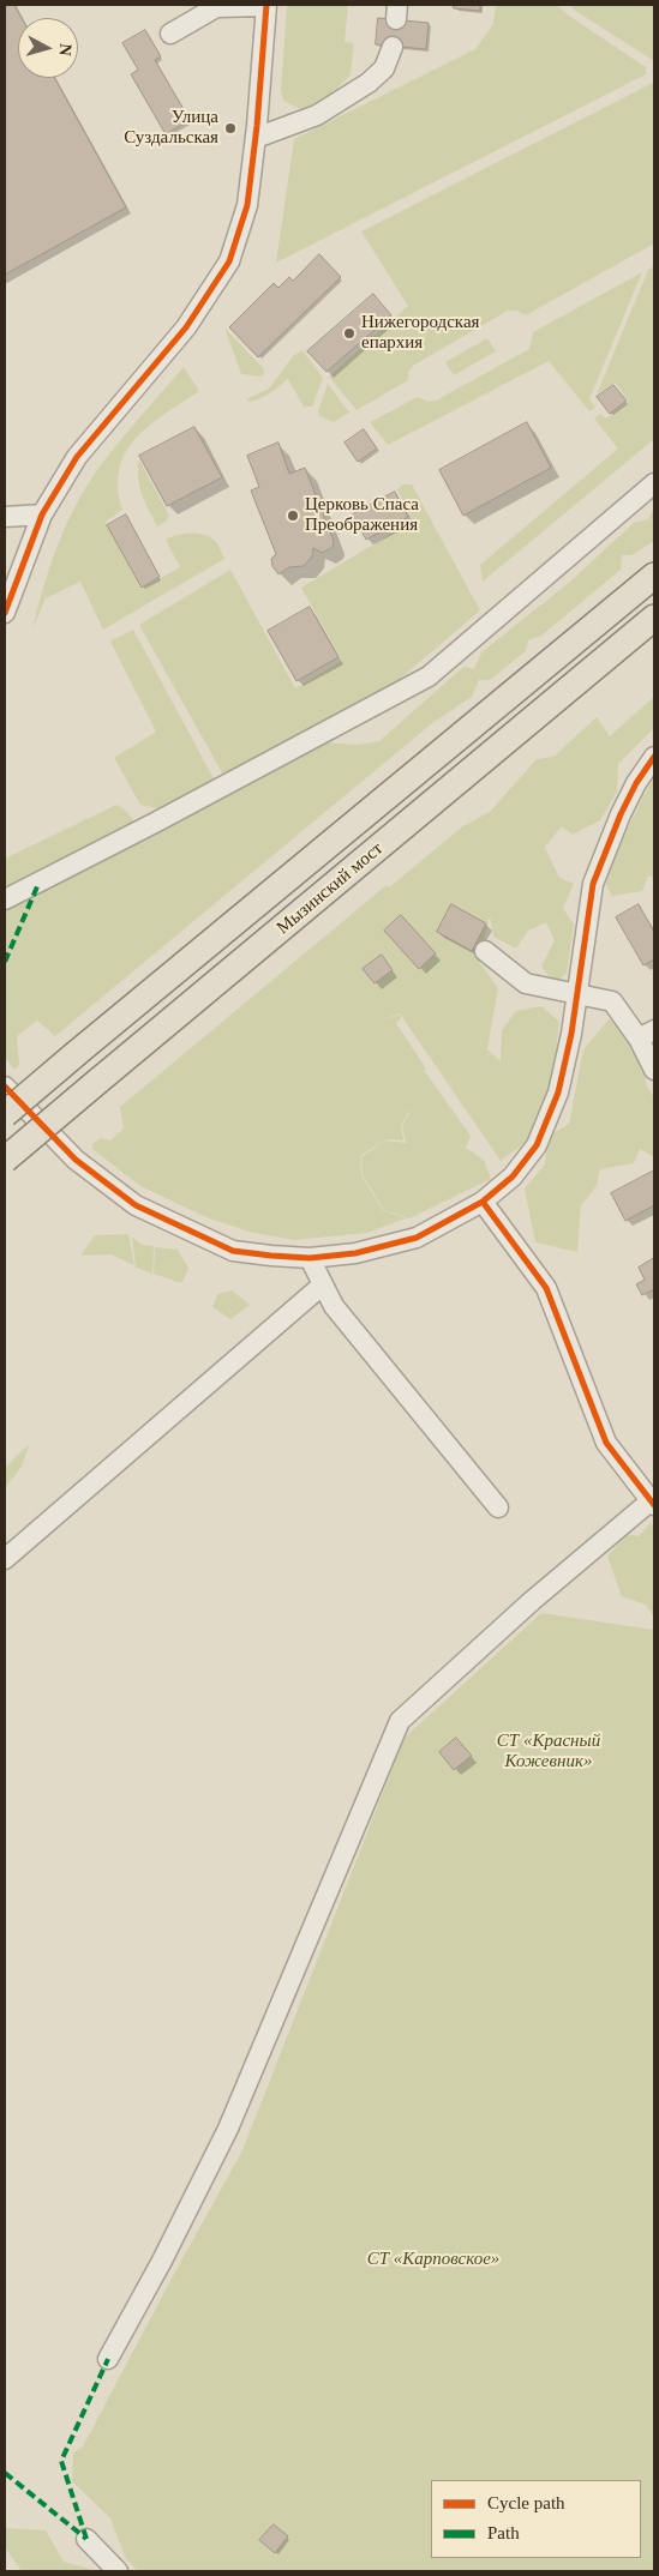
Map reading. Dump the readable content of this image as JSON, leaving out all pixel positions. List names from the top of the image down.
{
  "streets": {
    "main road": ["Мызинский мост"]
  },
  "parks": ["СТ «Красный Кожевник»", "СТ «Карповское»"],
  "places": ["Улица Суздальская", "Нижегородская епархия", "Церковь Спаса Преображения"],
  "legend": ["Cycle path", "Path"],
  "north": "right"
}
